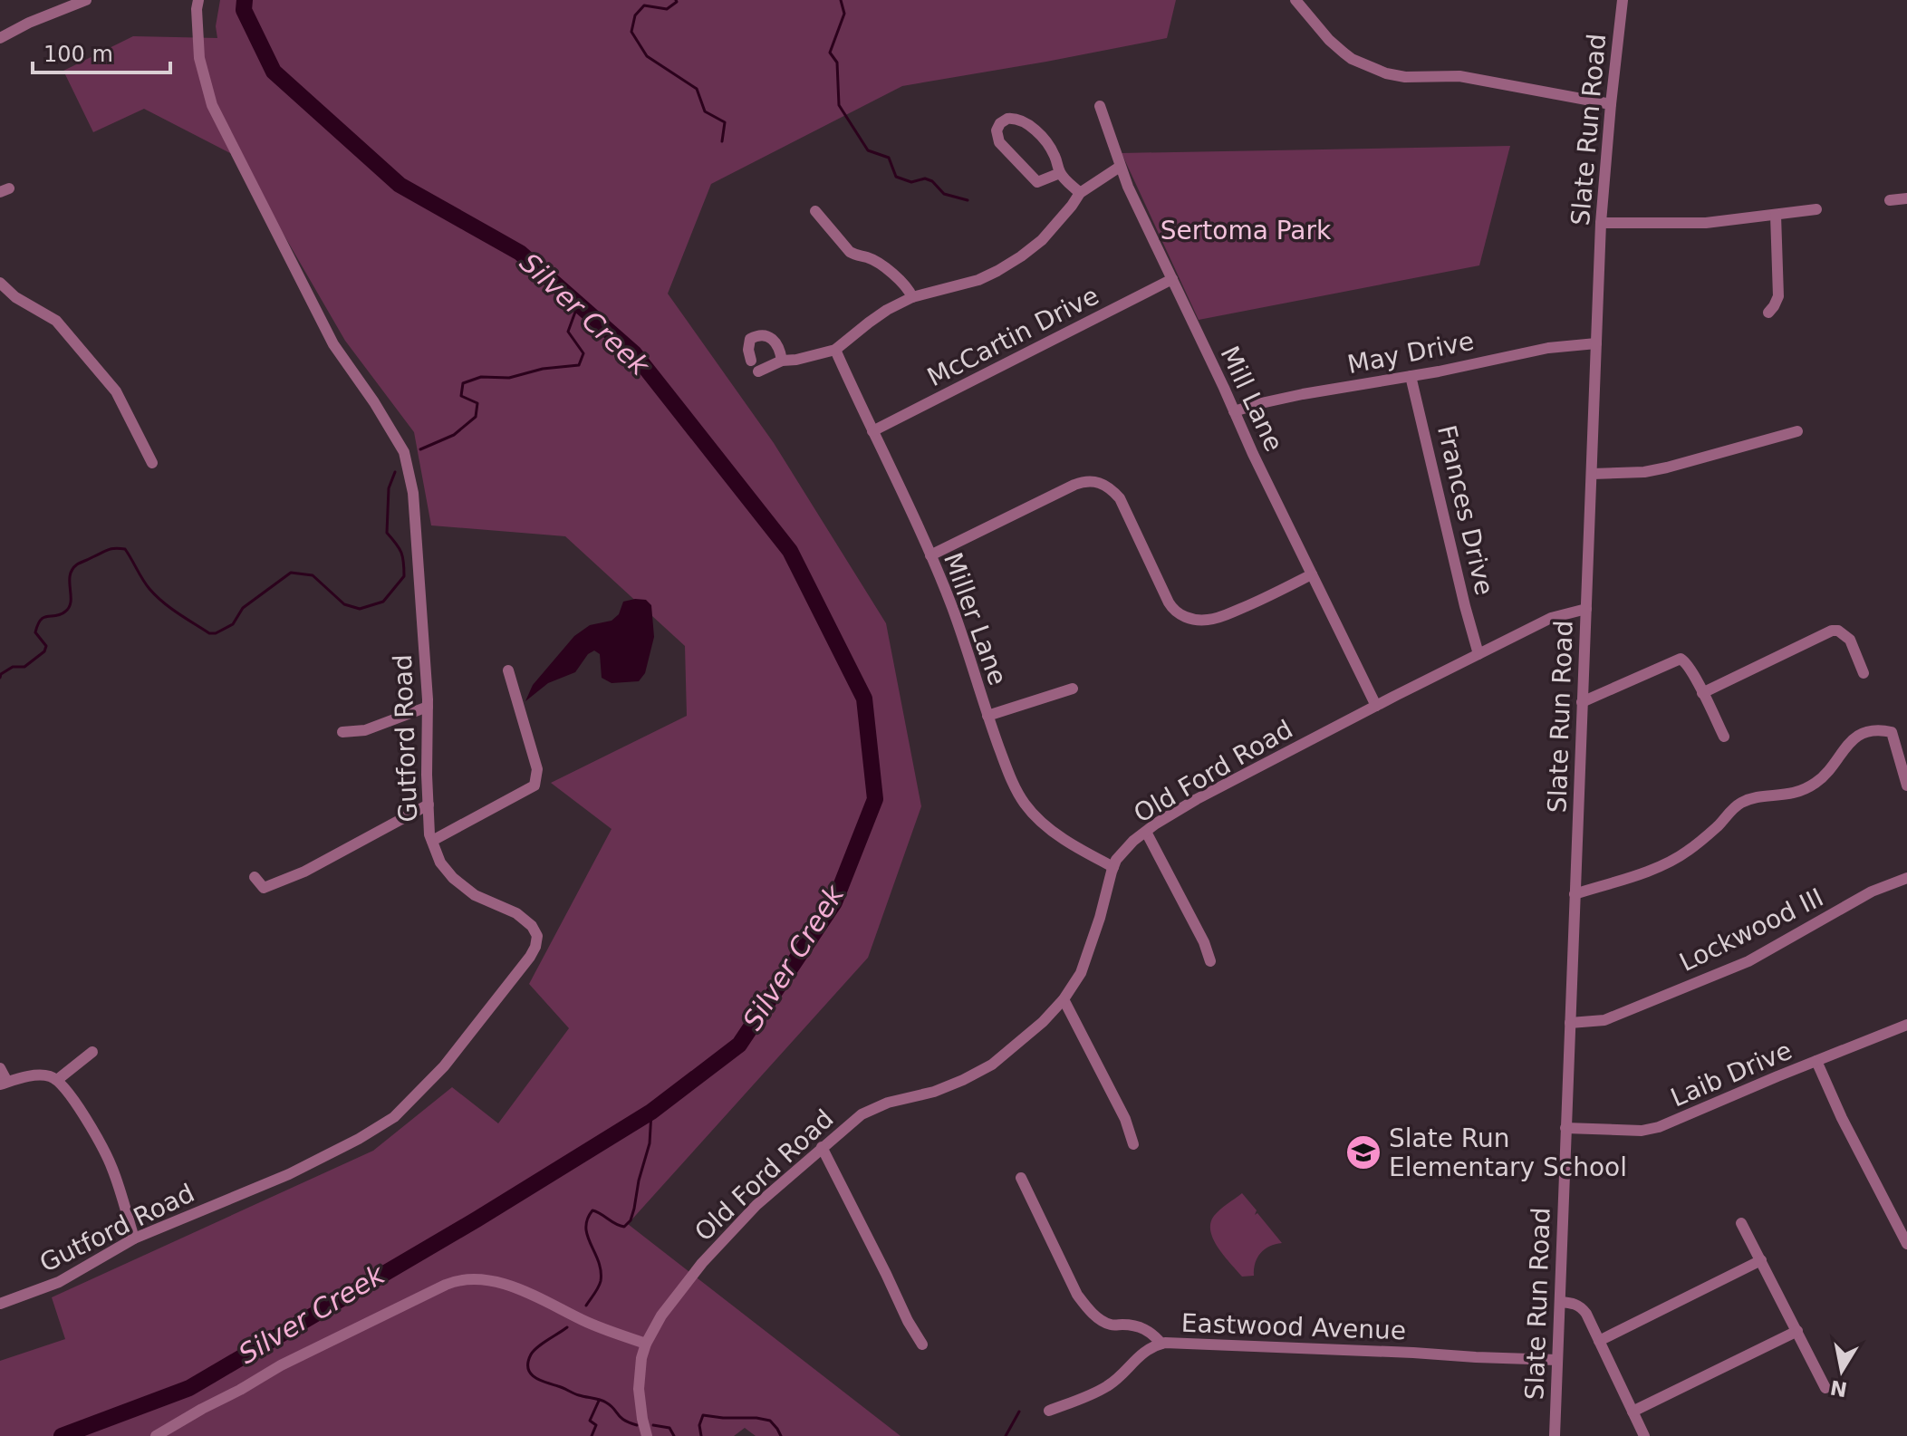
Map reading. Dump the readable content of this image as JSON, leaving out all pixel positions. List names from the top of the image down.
{
  "streets": {
    "street": [
      "Slate Run Road",
      "McCartin Drive",
      "May Drive",
      "Mill Lane",
      "Frances Drive",
      "Miller Lane",
      "Gutford Road",
      "Old Ford Road",
      "Lockwood III",
      "Laib Drive",
      "Eastwood Avenue"
    ]
  },
  "crossings": [
    ["Slate Run Road", "May Drive"],
    ["Slate Run Road", "Old Ford Road"],
    ["Slate Run Road", "Lockwood III"],
    ["Slate Run Road", "Laib Drive"],
    ["Slate Run Road", "Eastwood Avenue"],
    ["McCartin Drive", "Mill Lane"],
    ["McCartin Drive", "Miller Lane"],
    ["May Drive", "Mill Lane"],
    ["May Drive", "Frances Drive"],
    ["Mill Lane", "Old Ford Road"],
    ["Frances Drive", "Old Ford Road"],
    ["Miller Lane", "Old Ford Road"]
  ],
  "water": ["Silver Creek"],
  "parks": ["Sertoma Park"],
  "places": {
    "school or university": ["Slate Run Elementary School"]
  },
  "scale_bar": "100 m",
  "north": "bottom"
}
